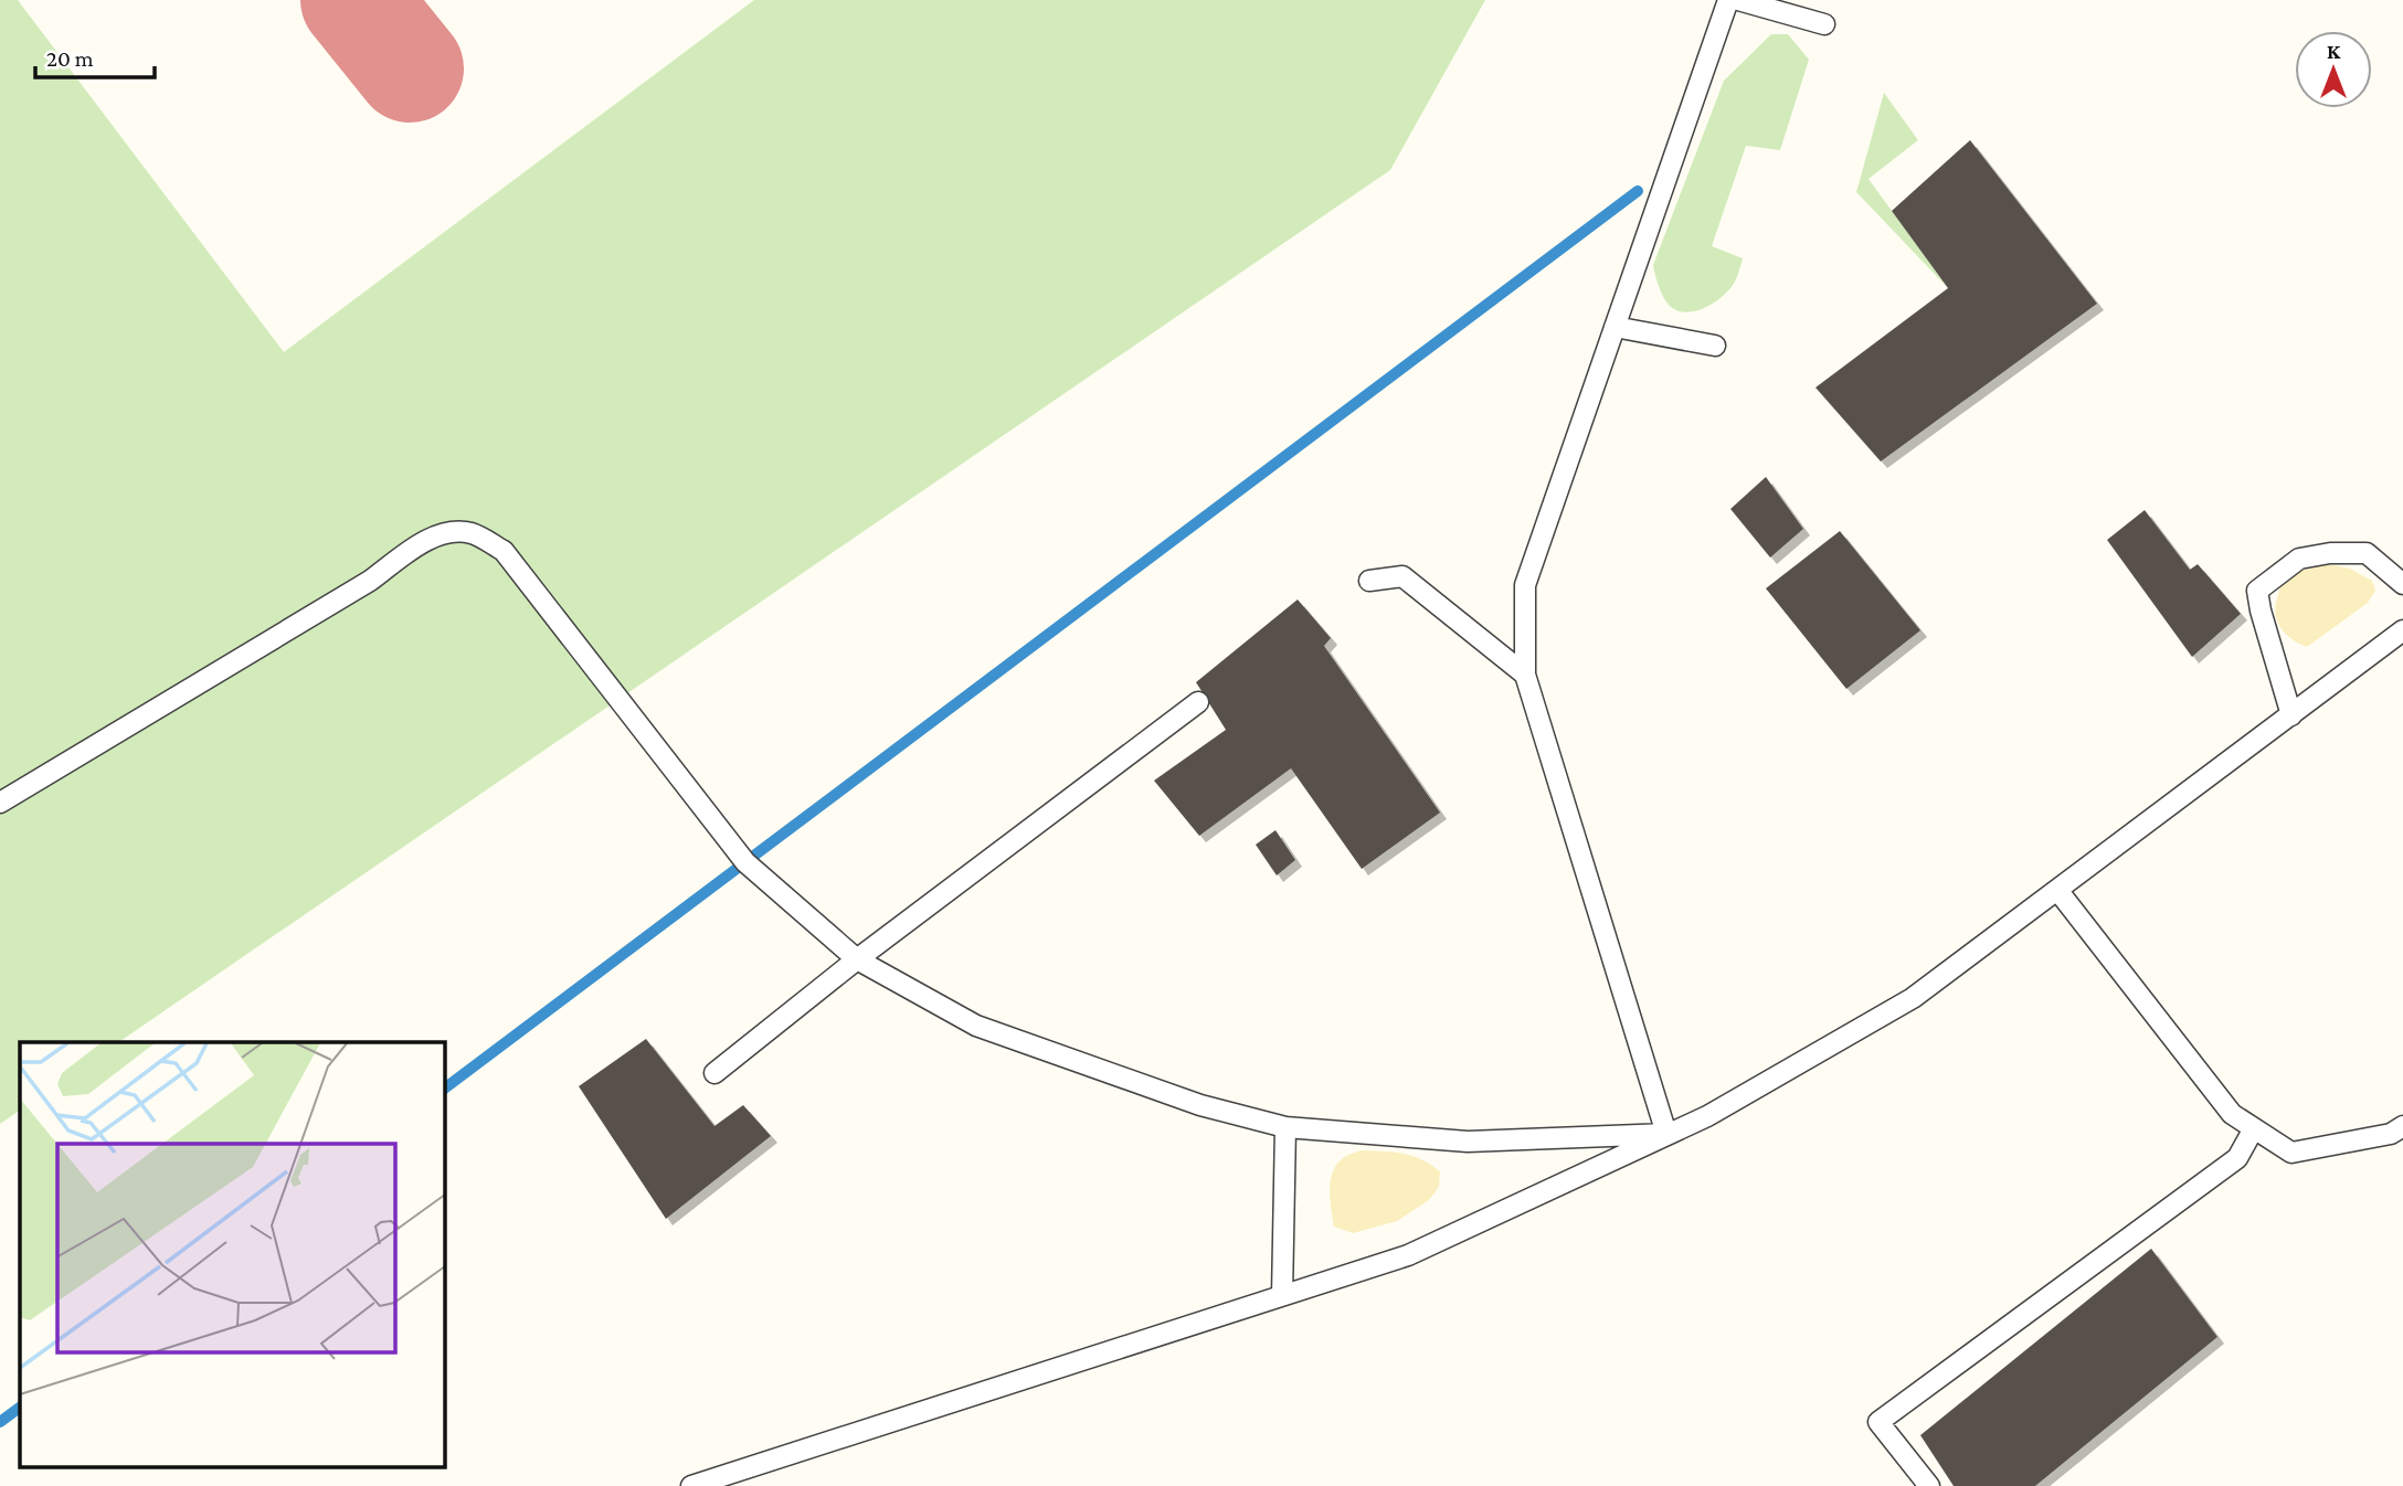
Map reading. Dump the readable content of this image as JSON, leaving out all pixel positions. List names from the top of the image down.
{
  "scale_bar": "20 m",
  "north": "top"
}
